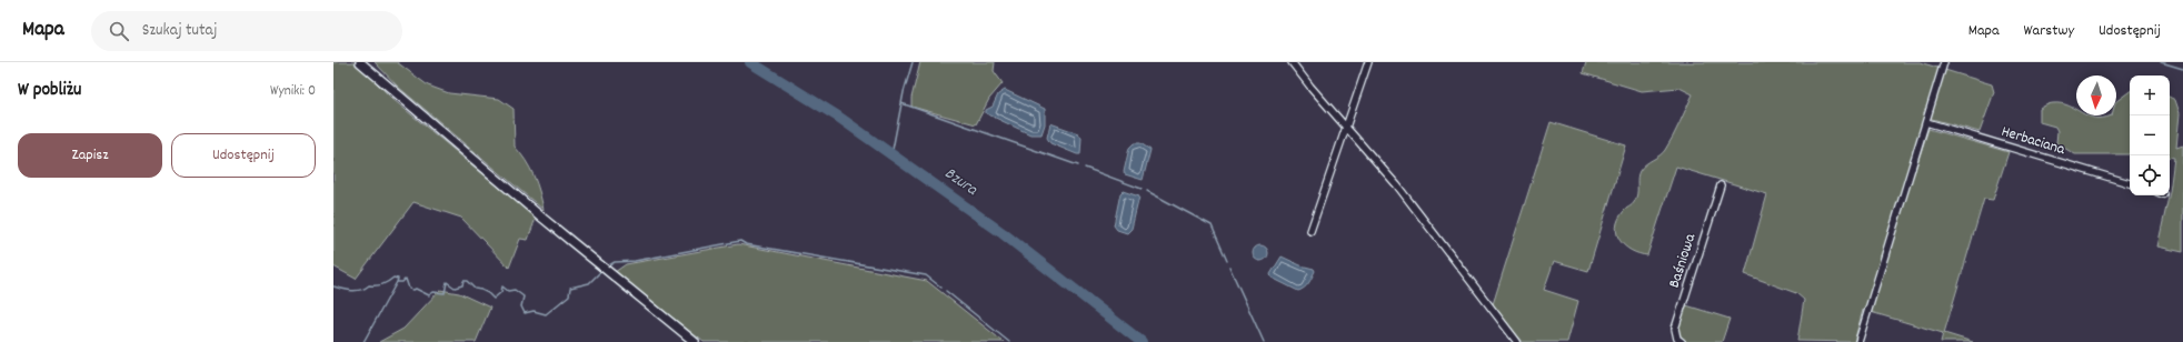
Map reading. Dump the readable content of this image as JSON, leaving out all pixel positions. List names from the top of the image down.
{
  "streets": {
    "street": ["Herbaciana", "Baśniowa"]
  },
  "water": ["Bzura"],
  "north": "bottom",
  "page": {
    "header": "Mapa",
    "search": "Szukaj tutaj",
    "nav": ["Mapa", "Warstwy", "Udostępnij"],
    "heading": ["W pobliżu", "Wyniki: 0"],
    "map_buttons": ["+", "−"],
    "buttons": ["Zapisz", "Udostępnij"]
  }
}
